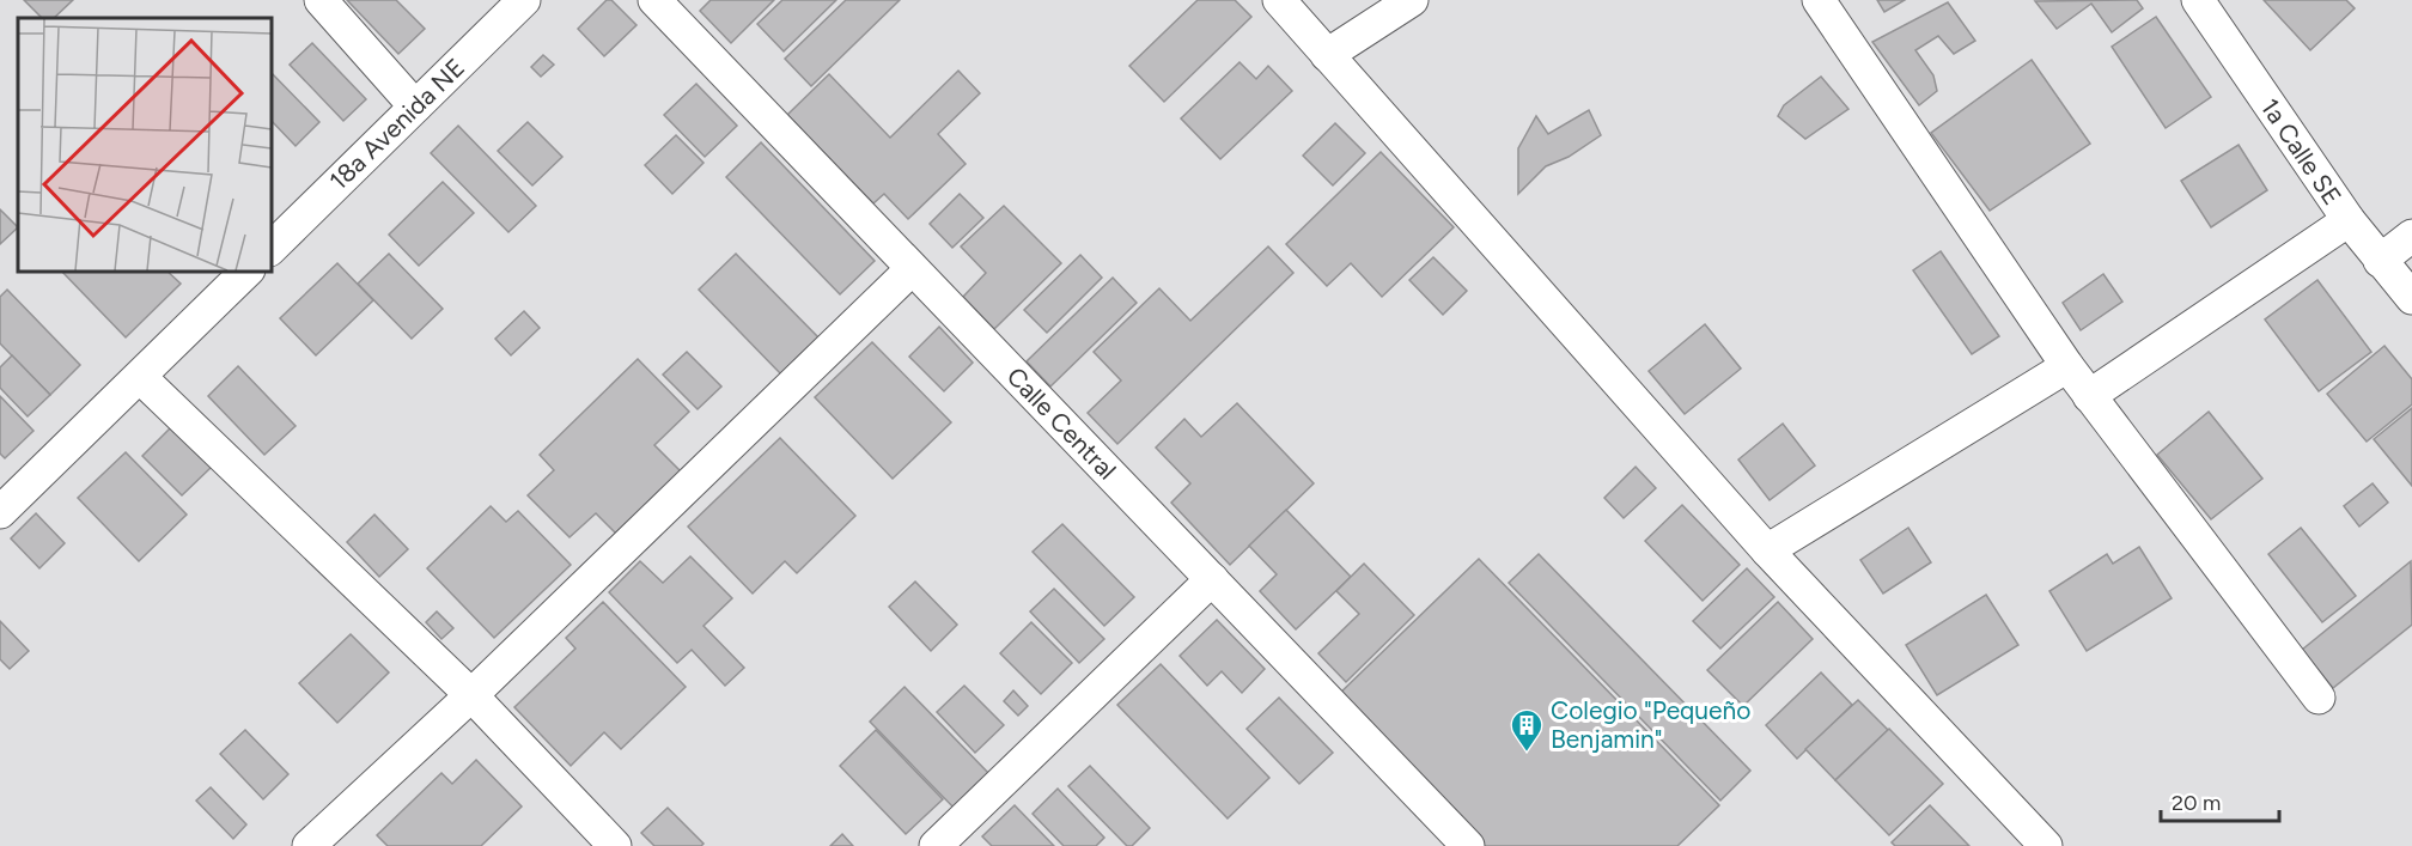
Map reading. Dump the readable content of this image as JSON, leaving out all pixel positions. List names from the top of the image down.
{
  "streets": {
    "street": ["18a Avenida NE", "1a Calle SE", "Calle Central"]
  },
  "places": {
    "building": ["Colegio \"Pequeño Benjamin\""]
  },
  "scale_bar": "20 m"
}
